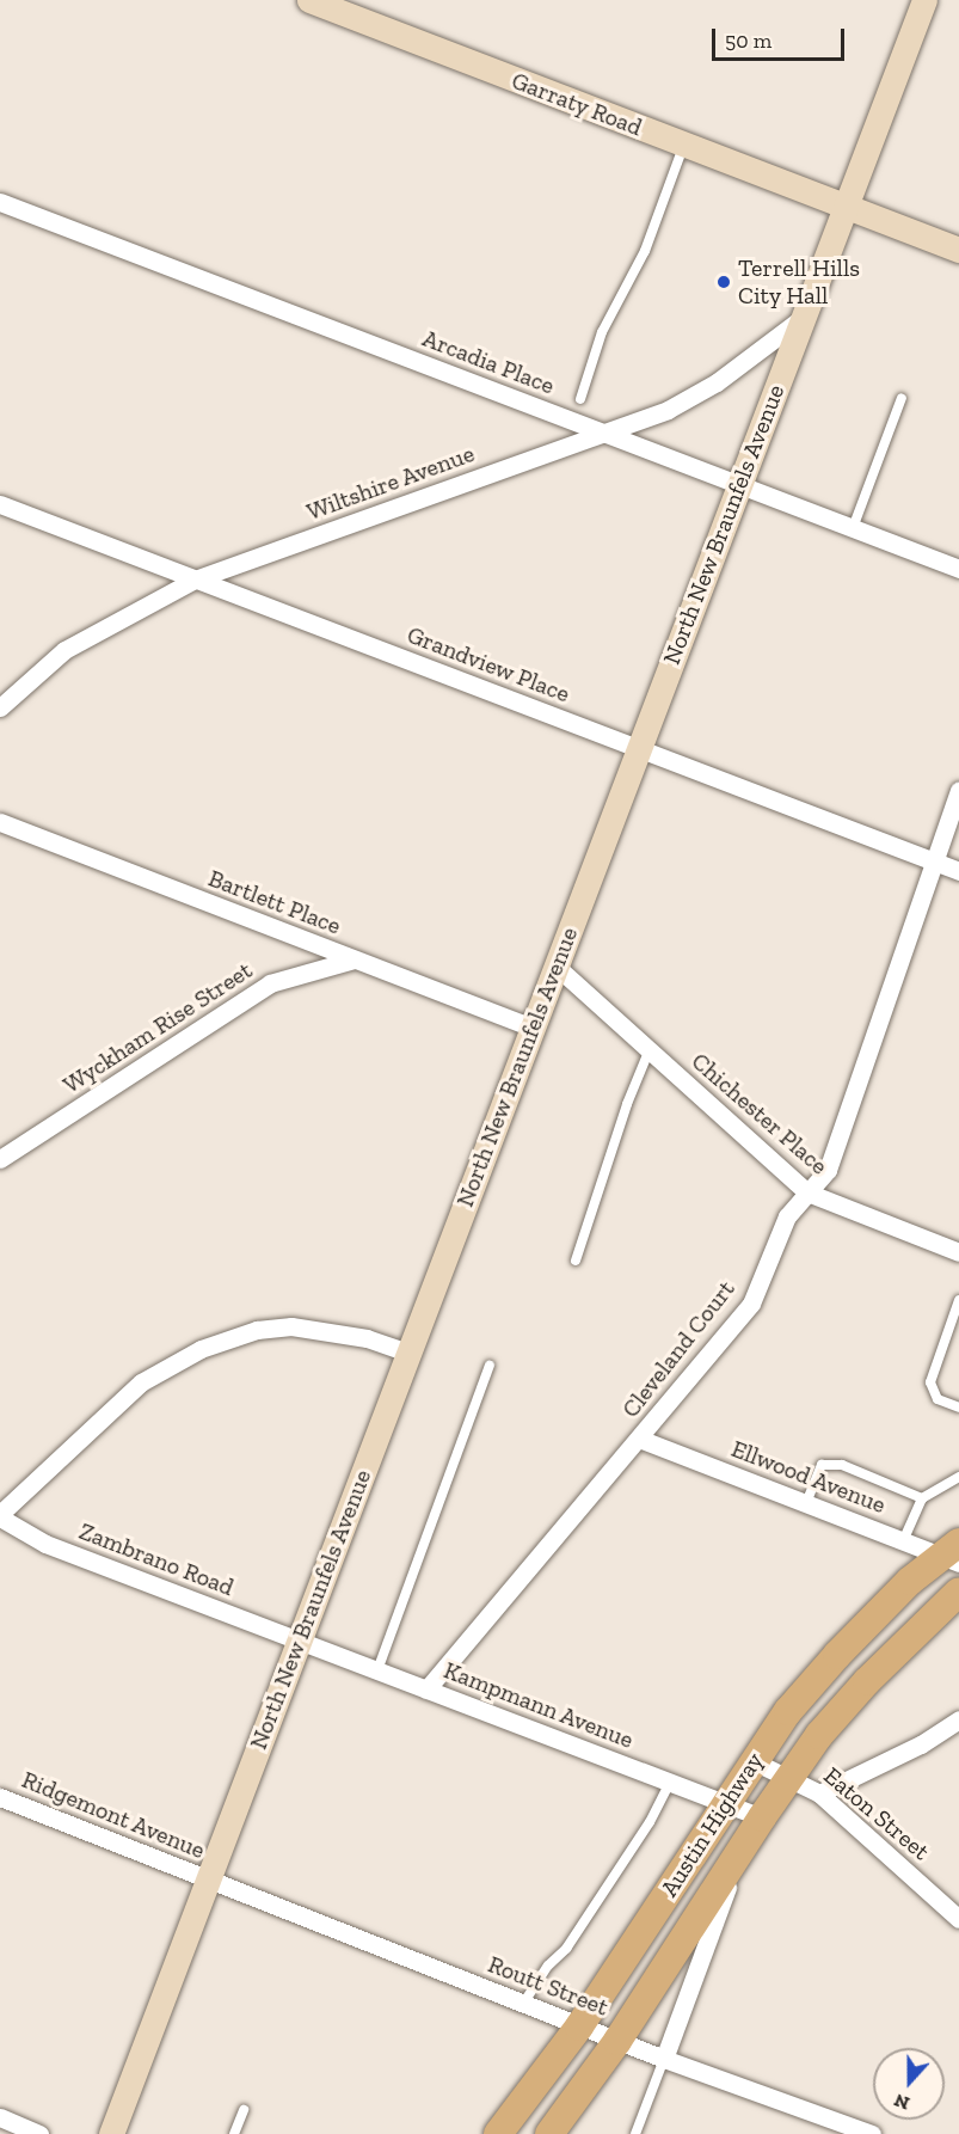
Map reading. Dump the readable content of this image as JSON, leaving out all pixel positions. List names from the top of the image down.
{
  "streets": {
    "main road": ["Austin Highway"],
    "street": [
      "Garraty Road",
      "Arcadia Place",
      "Wiltshire Avenue",
      "North New Braunfels Avenue",
      "Grandview Place",
      "Bartlett Place",
      "Wyckham Rise Street",
      "Chichester Place",
      "Cleveland Court",
      "Ellwood Avenue",
      "Zambrano Road",
      "Kampmann Avenue",
      "Eaton Street",
      "Ridgemont Avenue",
      "Routt Street"
    ]
  },
  "crossings": [
    ["Garraty Road", "North New Braunfels Avenue"],
    ["Arcadia Place", "Wiltshire Avenue"],
    ["Arcadia Place", "North New Braunfels Avenue"],
    ["Wiltshire Avenue", "North New Braunfels Avenue"],
    ["Wiltshire Avenue", "Grandview Place"],
    ["North New Braunfels Avenue", "Grandview Place"],
    ["North New Braunfels Avenue", "Bartlett Place"],
    ["North New Braunfels Avenue", "Chichester Place"],
    ["North New Braunfels Avenue", "Zambrano Road"],
    ["North New Braunfels Avenue", "Kampmann Avenue"],
    ["North New Braunfels Avenue", "Ridgemont Avenue"],
    ["North New Braunfels Avenue", "Routt Street"],
    ["Grandview Place", "Cleveland Court"],
    ["Bartlett Place", "Wyckham Rise Street"],
    ["Chichester Place", "Cleveland Court"],
    ["Cleveland Court", "Ellwood Avenue"],
    ["Cleveland Court", "Kampmann Avenue"],
    ["Ellwood Avenue", "Austin Highway"],
    ["Zambrano Road", "Kampmann Avenue"],
    ["Kampmann Avenue", "Austin Highway"],
    ["Eaton Street", "Austin Highway"],
    ["Ridgemont Avenue", "Routt Street"],
    ["Austin Highway", "Routt Street"]
  ],
  "places": ["Terrell Hills City Hall"],
  "scale_bar": "50 m",
  "north": "bottom"
}
